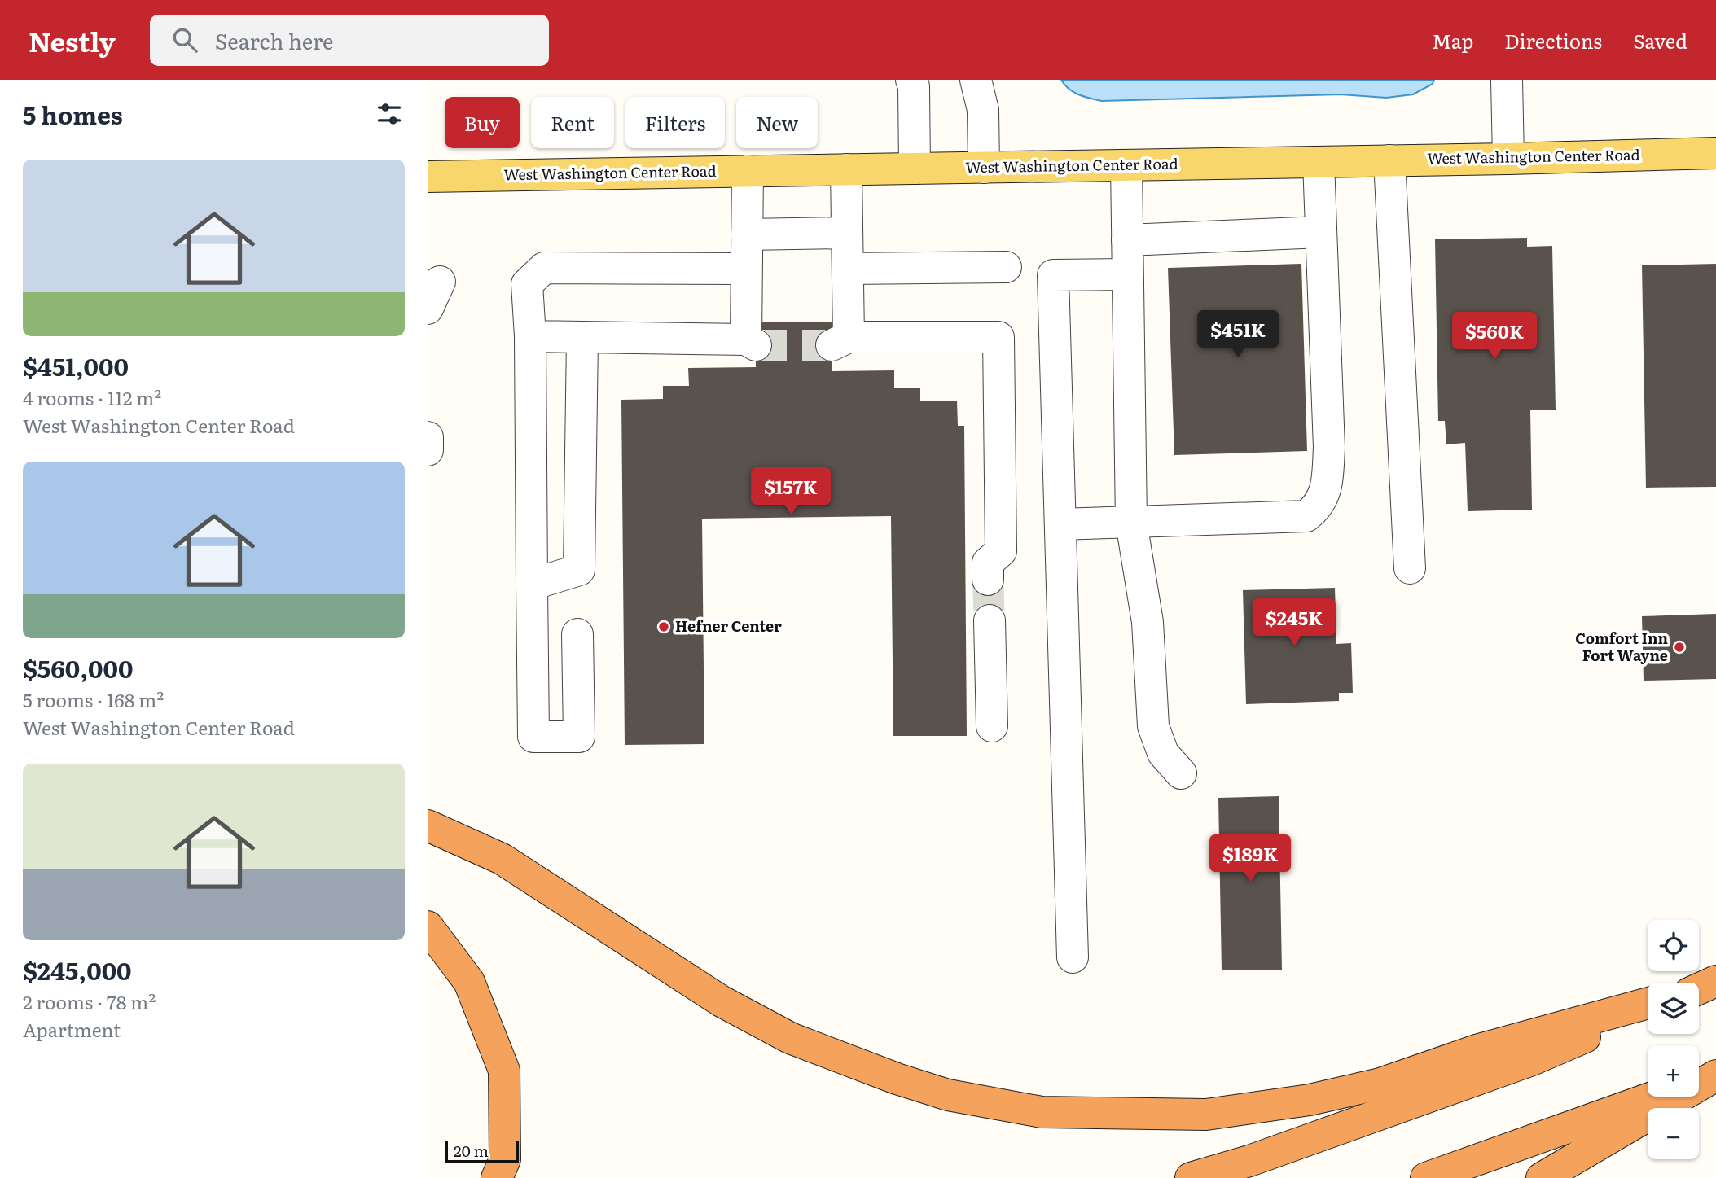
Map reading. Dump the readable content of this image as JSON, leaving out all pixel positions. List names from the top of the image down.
{
  "streets": {
    "main road": ["West Washington Center Road"]
  },
  "places": ["Hefner Center", "Comfort Inn Fort Wayne"],
  "scale_bar": "20 m",
  "page": {
    "header": "Nestly",
    "search": "Search here",
    "nav": ["Map", "Directions", "Saved"],
    "heading": "5 homes",
    "chip": [
      "Buy",
      "Rent",
      "Filters",
      "New"
    ],
    "list": [
      {
        "name": "$451,000",
        "note": "4 rooms · 112 m² · West Washington Center Road"
      },
      {
        "name": "$560,000",
        "note": "5 rooms · 168 m² · West Washington Center Road"
      },
      {
        "name": "$245,000",
        "note": "2 rooms · 78 m² · Apartment"
      }
    ],
    "price": [
      "$451K",
      "$560K",
      "$157K",
      "$245K",
      "$189K"
    ],
    "map_buttons": ["+", "−"],
    "scale": "20 m"
  }
}
